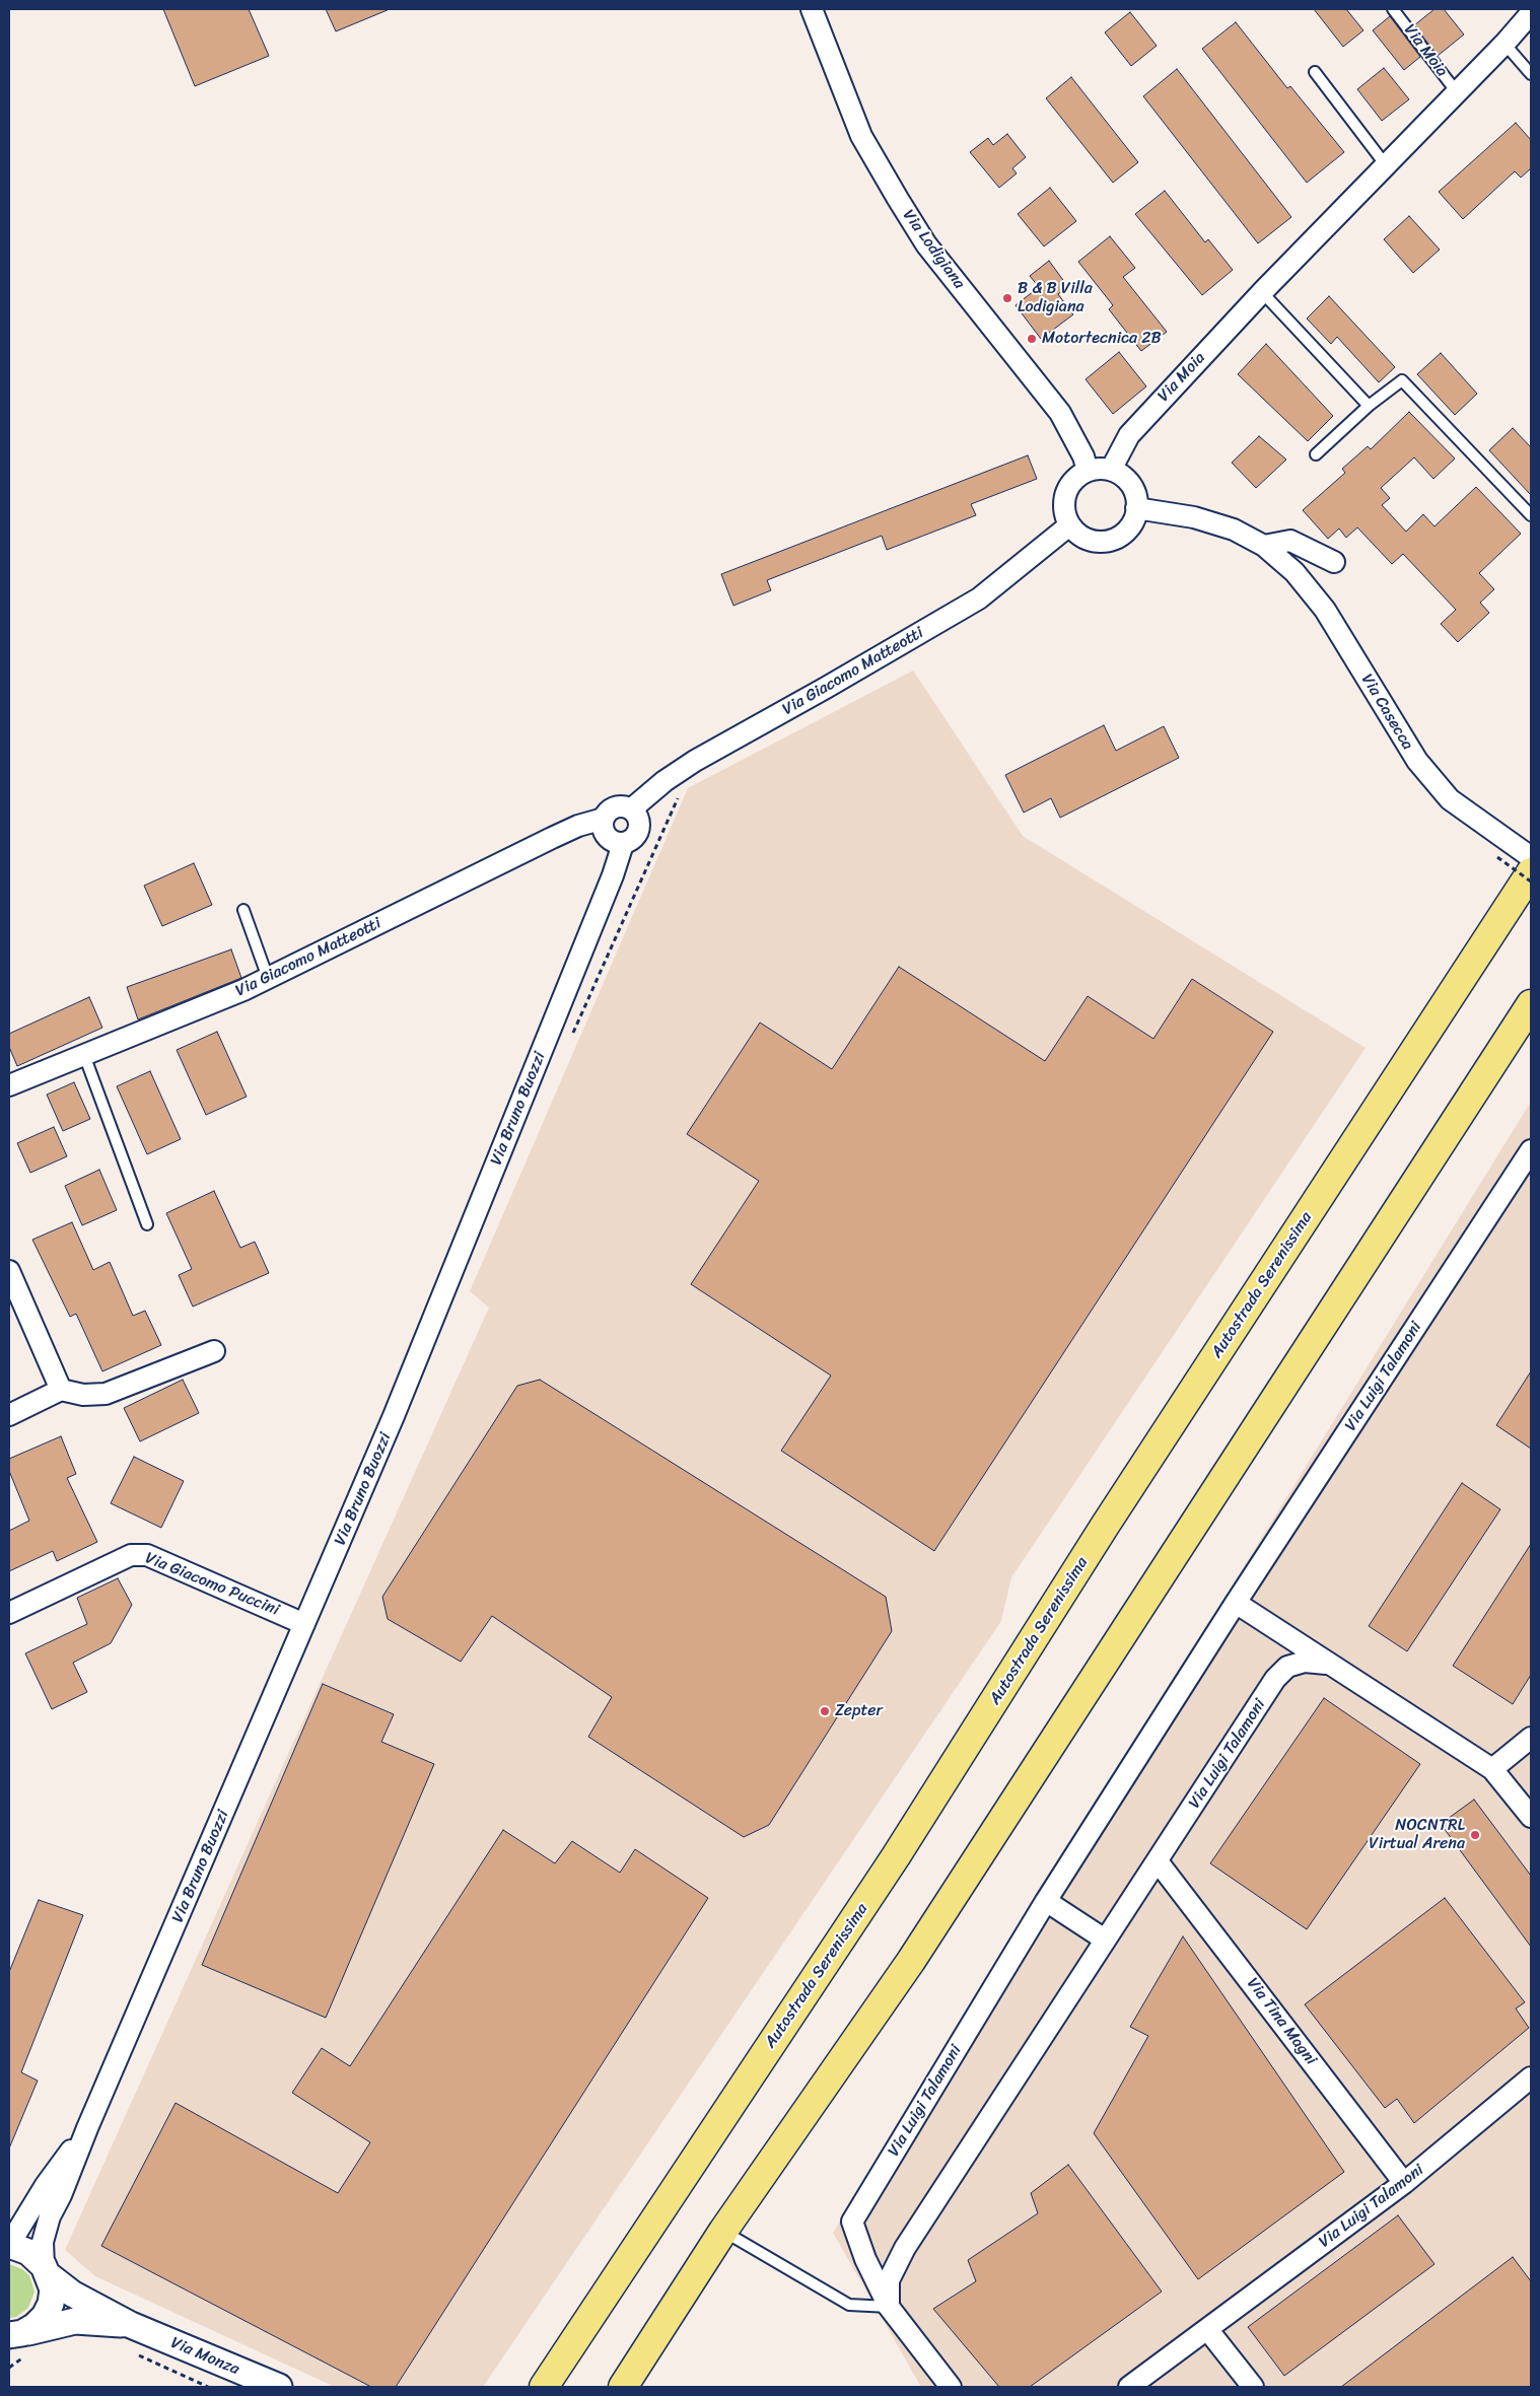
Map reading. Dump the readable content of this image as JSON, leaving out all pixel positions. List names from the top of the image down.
{
  "streets": {
    "highway": ["Autostrada Serenissima"],
    "street": [
      "Via Moia",
      "Via Lodigiana",
      "Via Giacomo Matteotti",
      "Via Casecca",
      "Via Bruno Buozzi",
      "Via Luigi Talamoni",
      "Via Giacomo Puccini",
      "Via Tina Magni",
      "Via Monza"
    ]
  },
  "crossings": [
    ["Via Moia", "Via Lodigiana"],
    ["Via Moia", "Via Giacomo Matteotti"],
    ["Via Moia", "Via Casecca"],
    ["Via Lodigiana", "Via Giacomo Matteotti"],
    ["Via Lodigiana", "Via Casecca"],
    ["Via Giacomo Matteotti", "Via Casecca"],
    ["Via Giacomo Matteotti", "Via Bruno Buozzi"],
    ["Via Bruno Buozzi", "Via Giacomo Puccini"],
    ["Via Bruno Buozzi", "Via Monza"],
    ["Via Luigi Talamoni", "Via Tina Magni"]
  ],
  "places": [
    "B & B Villa Lodigiana",
    "Motortecnica 2B",
    "Zepter",
    "NOCNTRL Virtual Arena"
  ]
}
